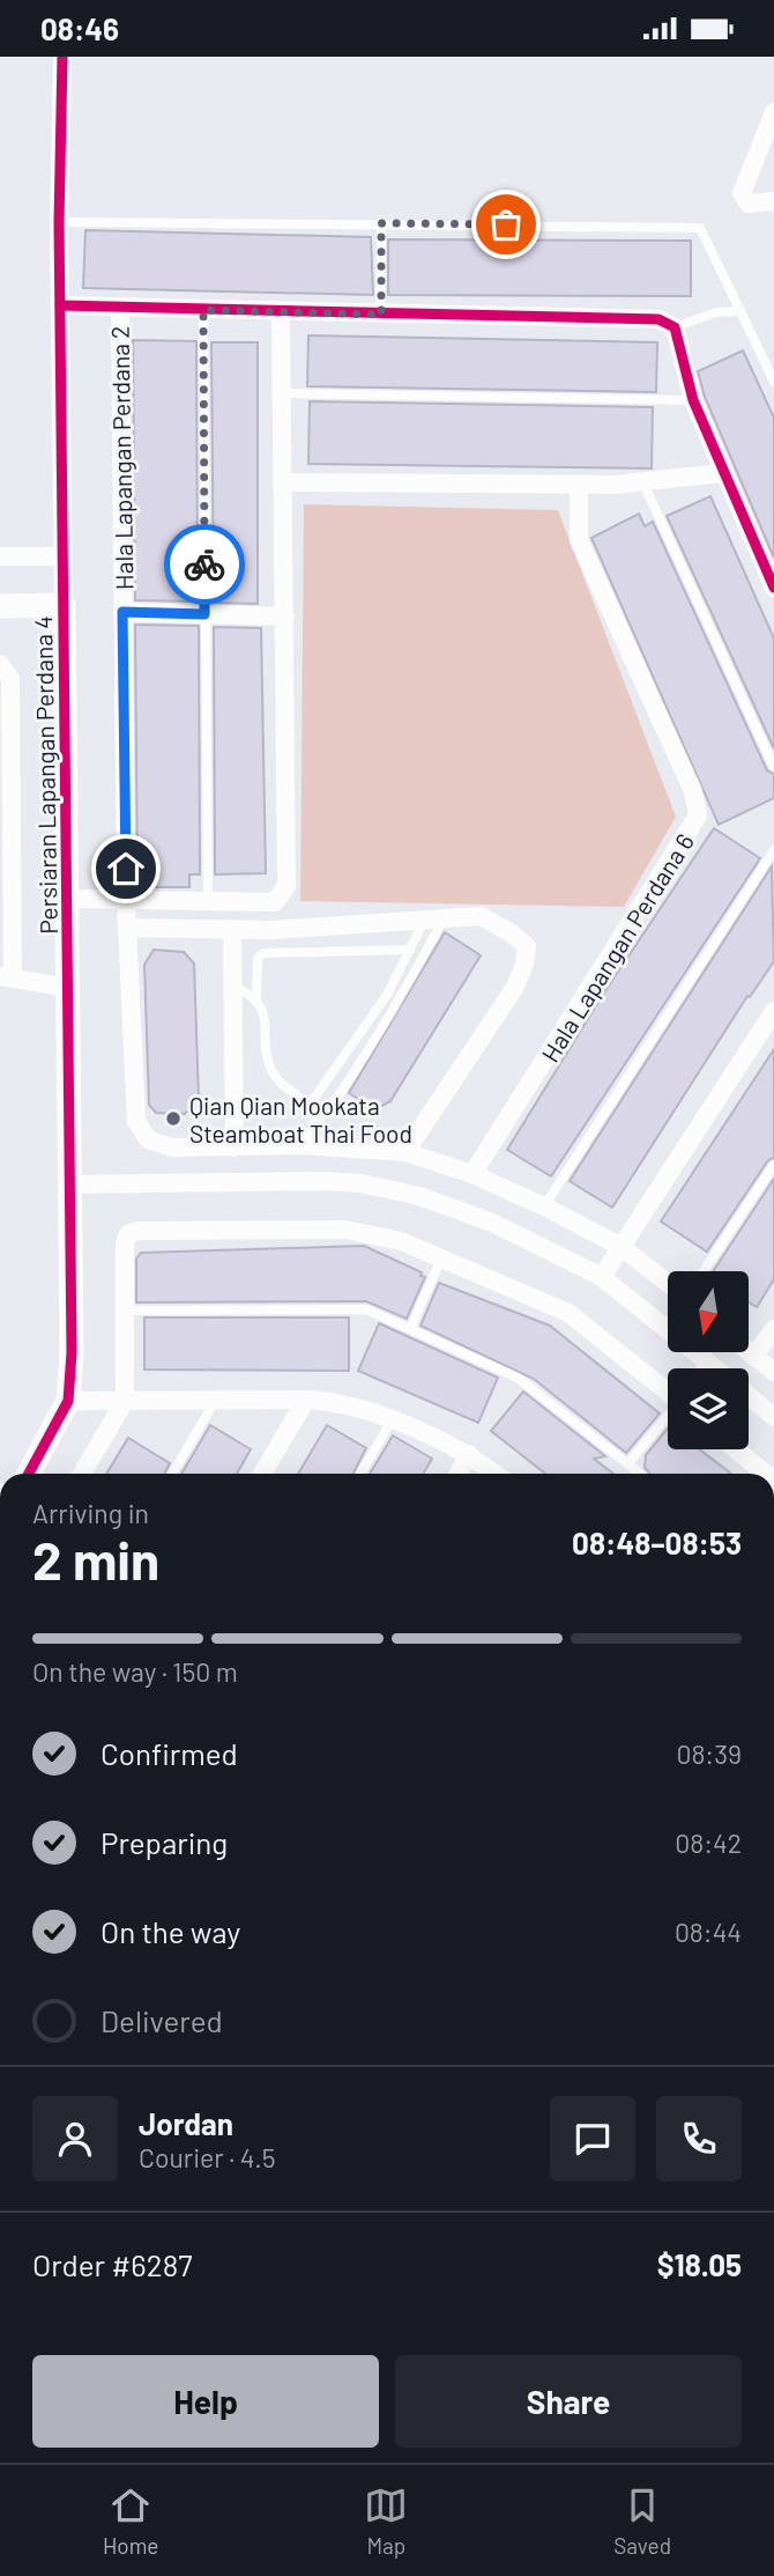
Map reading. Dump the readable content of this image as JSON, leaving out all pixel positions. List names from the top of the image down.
{
  "streets": {
    "street": ["Hala Lapangan Perdana 2", "Persiaran Lapangan Perdana 4", "Hala Lapangan Perdana 6"]
  },
  "crossings": [
    ["Hala Lapangan Perdana 2", "Hala Lapangan Perdana 6"]
  ],
  "places": ["Qian Qian Mookata Steamboat Thai Food"],
  "north": "bottom",
  "page": {
    "status": "08:46",
    "heading": ["2 min", "Arriving in", "08:48–08:53"],
    "panel": [
      "Jordan",
      "Courier · 4.5",
      "Order #6287",
      "$18.05"
    ],
    "bar": "On the way · 150 m",
    "list": [
      ["Confirmed", "08:39"],
      ["Preparing", "08:42"],
      ["On the way", "08:44"],
      "Delivered"
    ],
    "buttons": ["Help", "Share"],
    "tabs": ["Home", "Map", "Saved"]
  }
}
